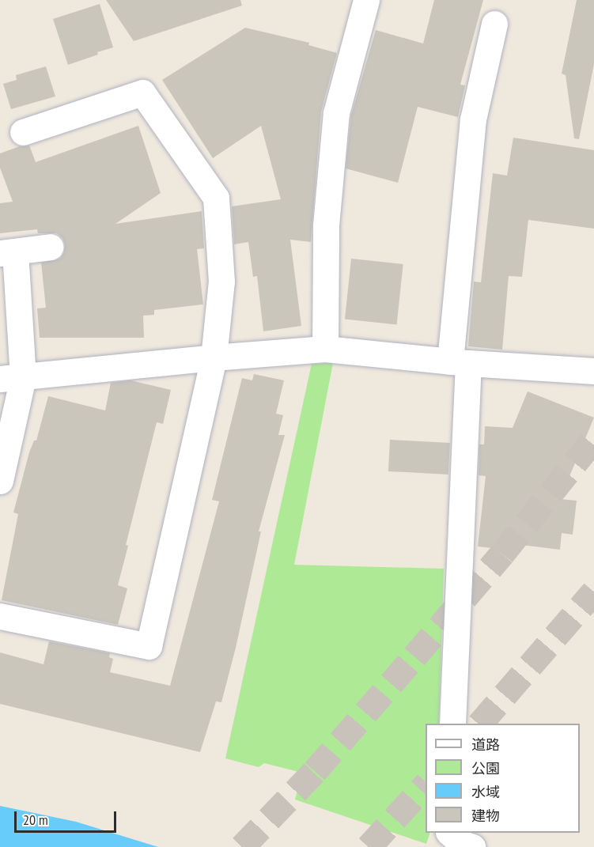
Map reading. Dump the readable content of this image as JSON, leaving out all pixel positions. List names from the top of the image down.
{
  "legend": [
    "道路",
    "公園",
    "水域",
    "建物"
  ],
  "scale_bar": "20 m"
}
